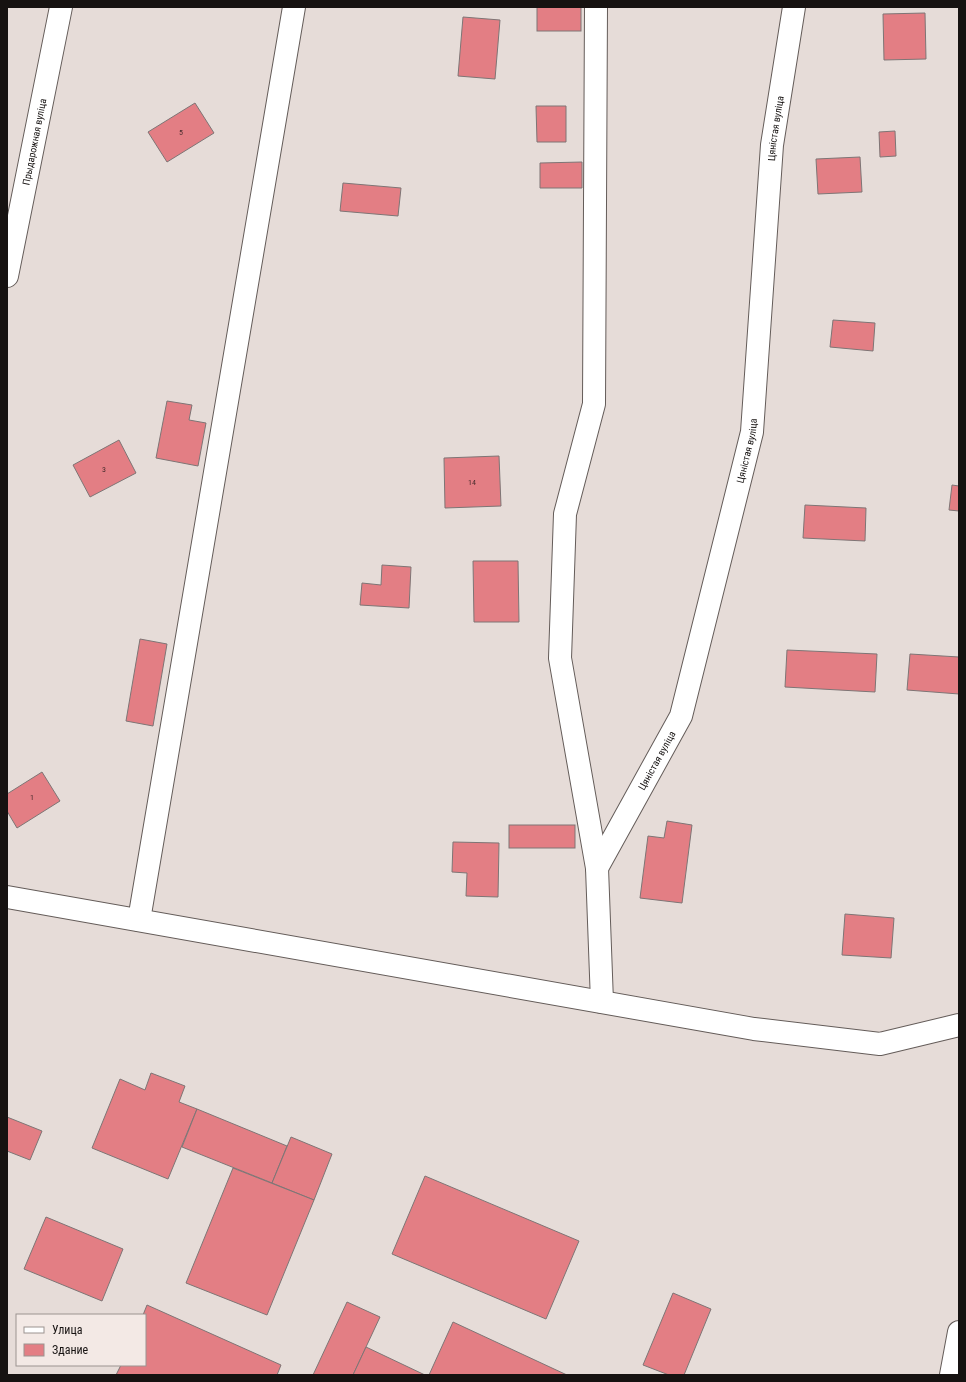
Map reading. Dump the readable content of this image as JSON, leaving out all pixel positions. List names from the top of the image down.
{
  "streets": {
    "street": ["Цяністая вуліца", "Прыдарожная вуліца"]
  },
  "house_numbers": [
    "5",
    "3",
    "14",
    "1"
  ],
  "legend": ["Улица", "Здание"]
}
